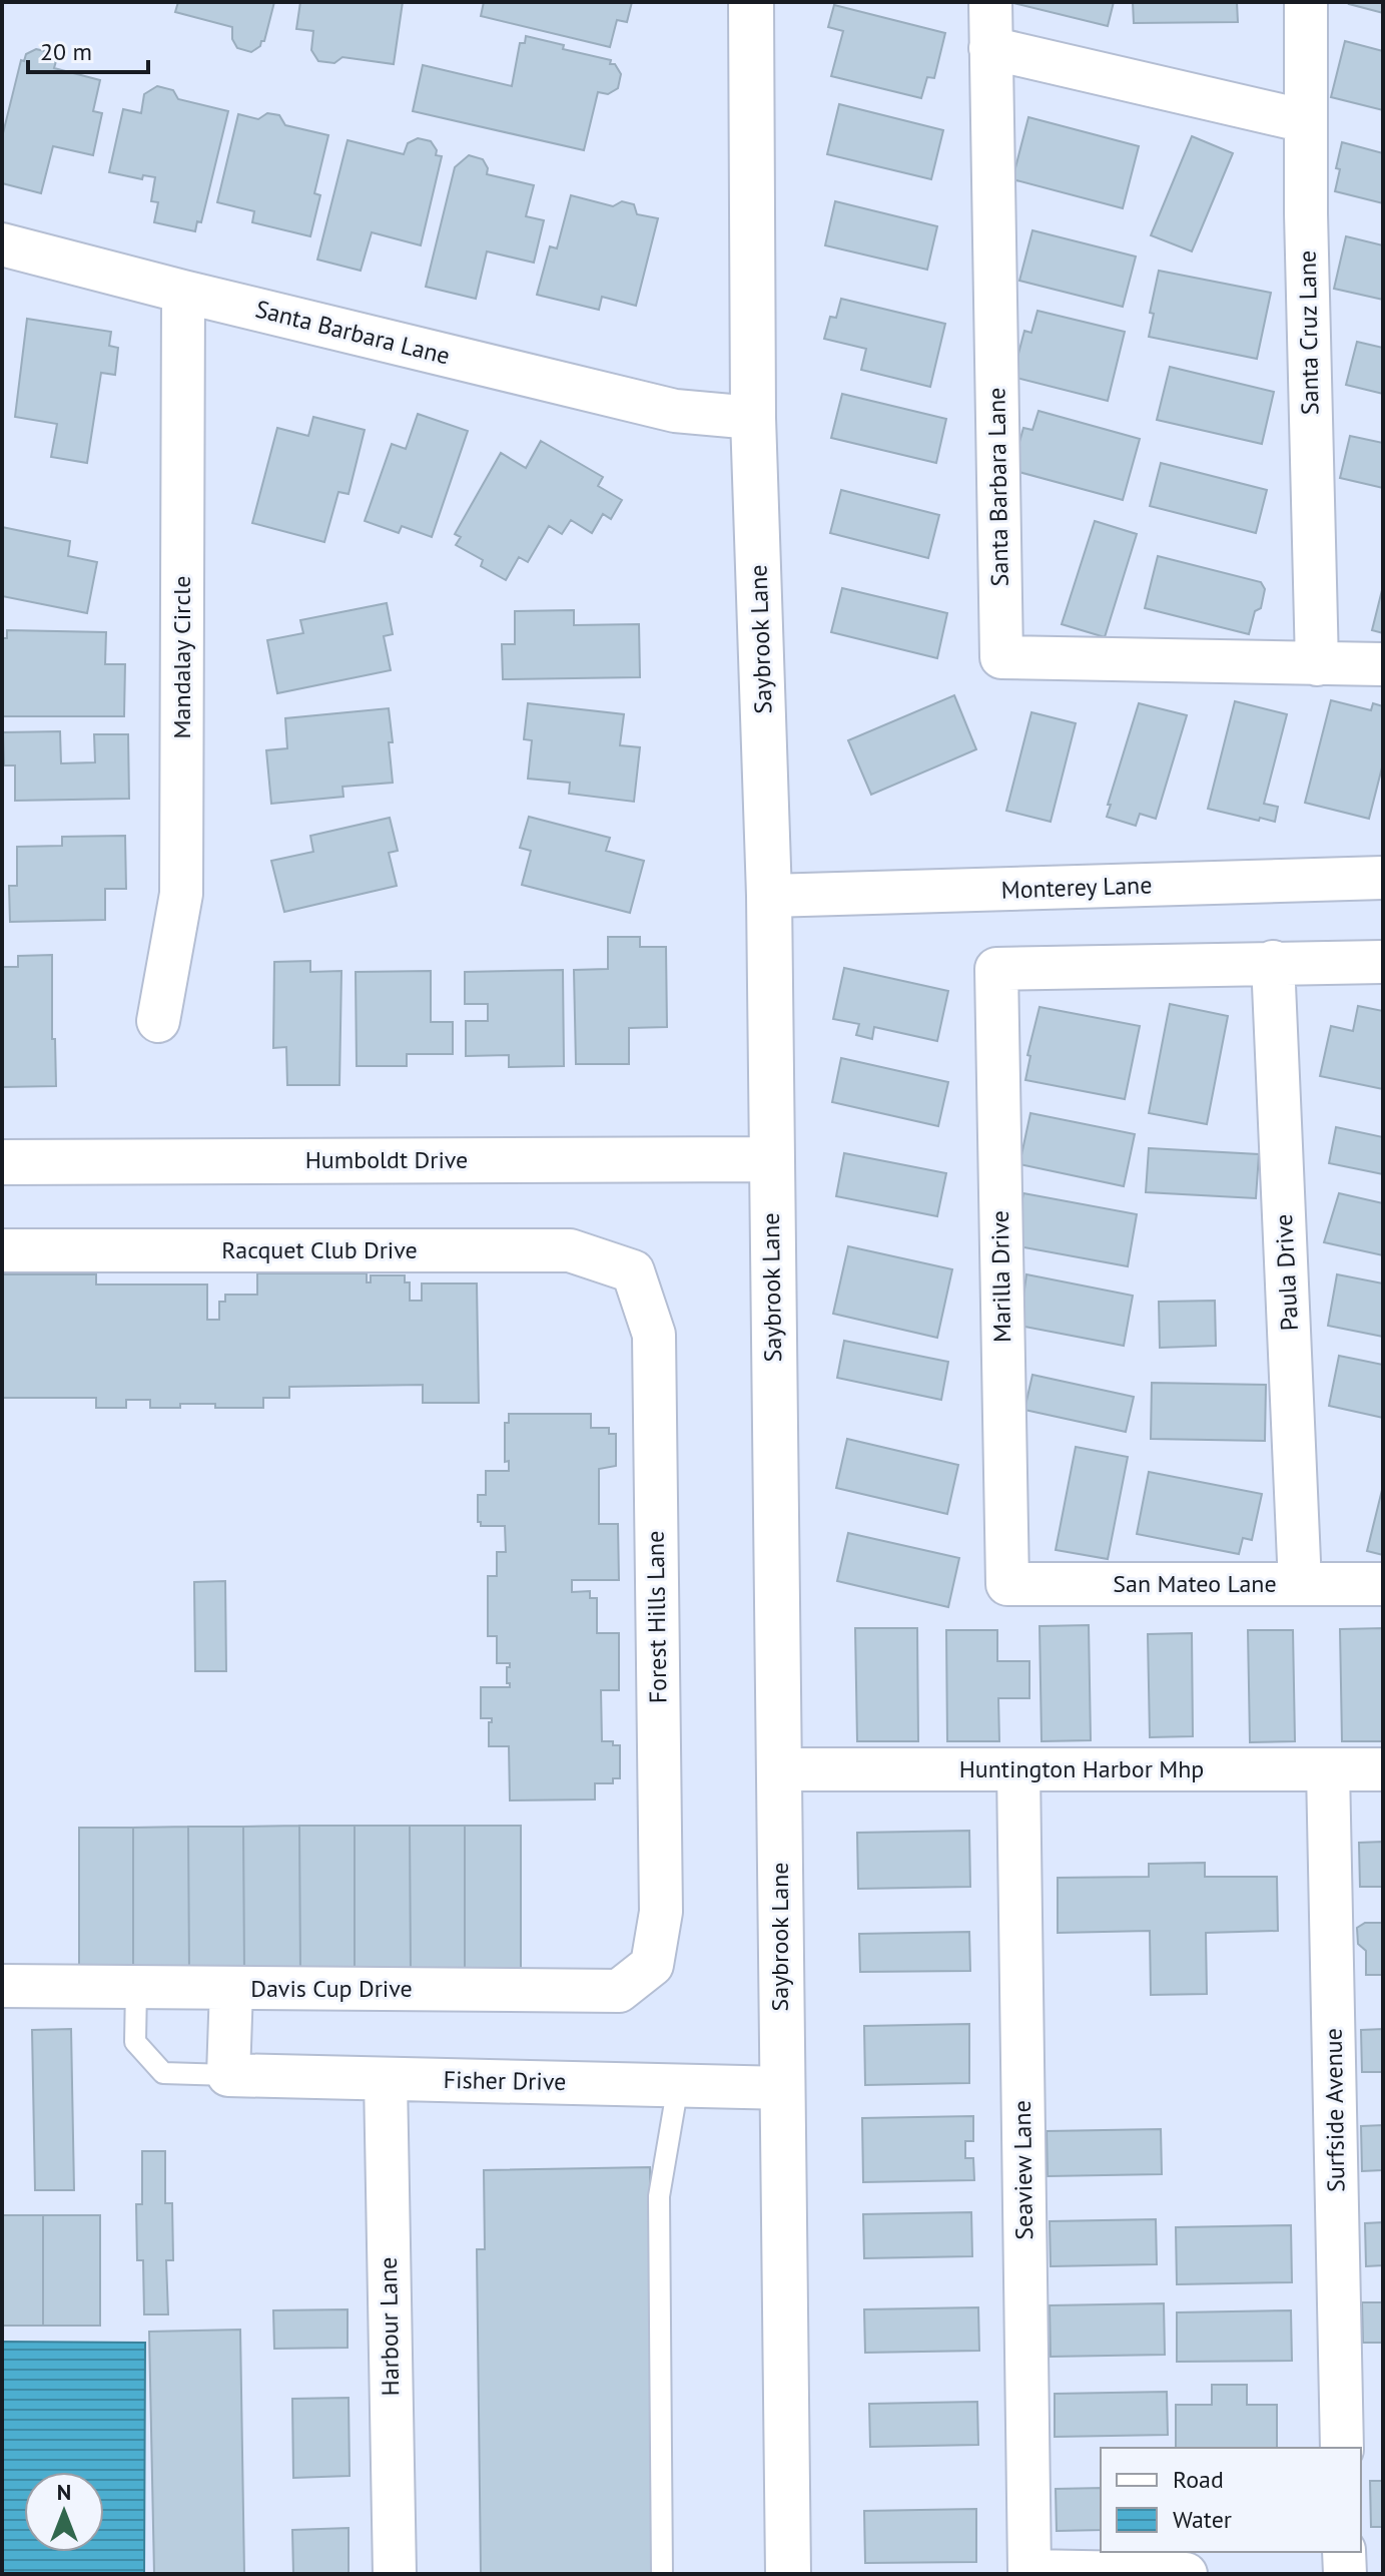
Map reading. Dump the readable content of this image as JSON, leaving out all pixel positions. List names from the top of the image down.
{
  "streets": {
    "main road": ["Saybrook Lane", "Humboldt Drive"],
    "street": [
      "Santa Barbara Lane",
      "Santa Cruz Lane",
      "Mandalay Circle",
      "Monterey Lane",
      "Racquet Club Drive",
      "Paula Drive",
      "Marilla Drive",
      "San Mateo Lane",
      "Forest Hills Lane",
      "Huntington Harbor Mhp",
      "Davis Cup Drive",
      "Fisher Drive",
      "Surfside Avenue",
      "Seaview Lane",
      "Harbour Lane"
    ]
  },
  "crossings": [
    ["Santa Barbara Lane", "Santa Cruz Lane"],
    ["Santa Barbara Lane", "Saybrook Lane"],
    ["Santa Barbara Lane", "Mandalay Circle"],
    ["Saybrook Lane", "Monterey Lane"],
    ["Saybrook Lane", "Humboldt Drive"],
    ["Saybrook Lane", "Huntington Harbor Mhp"],
    ["Saybrook Lane", "Fisher Drive"],
    ["Racquet Club Drive", "Forest Hills Lane"],
    ["Paula Drive", "Marilla Drive"],
    ["Paula Drive", "San Mateo Lane"],
    ["Marilla Drive", "San Mateo Lane"],
    ["Forest Hills Lane", "Davis Cup Drive"],
    ["Huntington Harbor Mhp", "Surfside Avenue"],
    ["Huntington Harbor Mhp", "Seaview Lane"],
    ["Davis Cup Drive", "Fisher Drive"],
    ["Fisher Drive", "Harbour Lane"]
  ],
  "legend": ["Road", "Water"],
  "scale_bar": "20 m",
  "north": "top"
}
